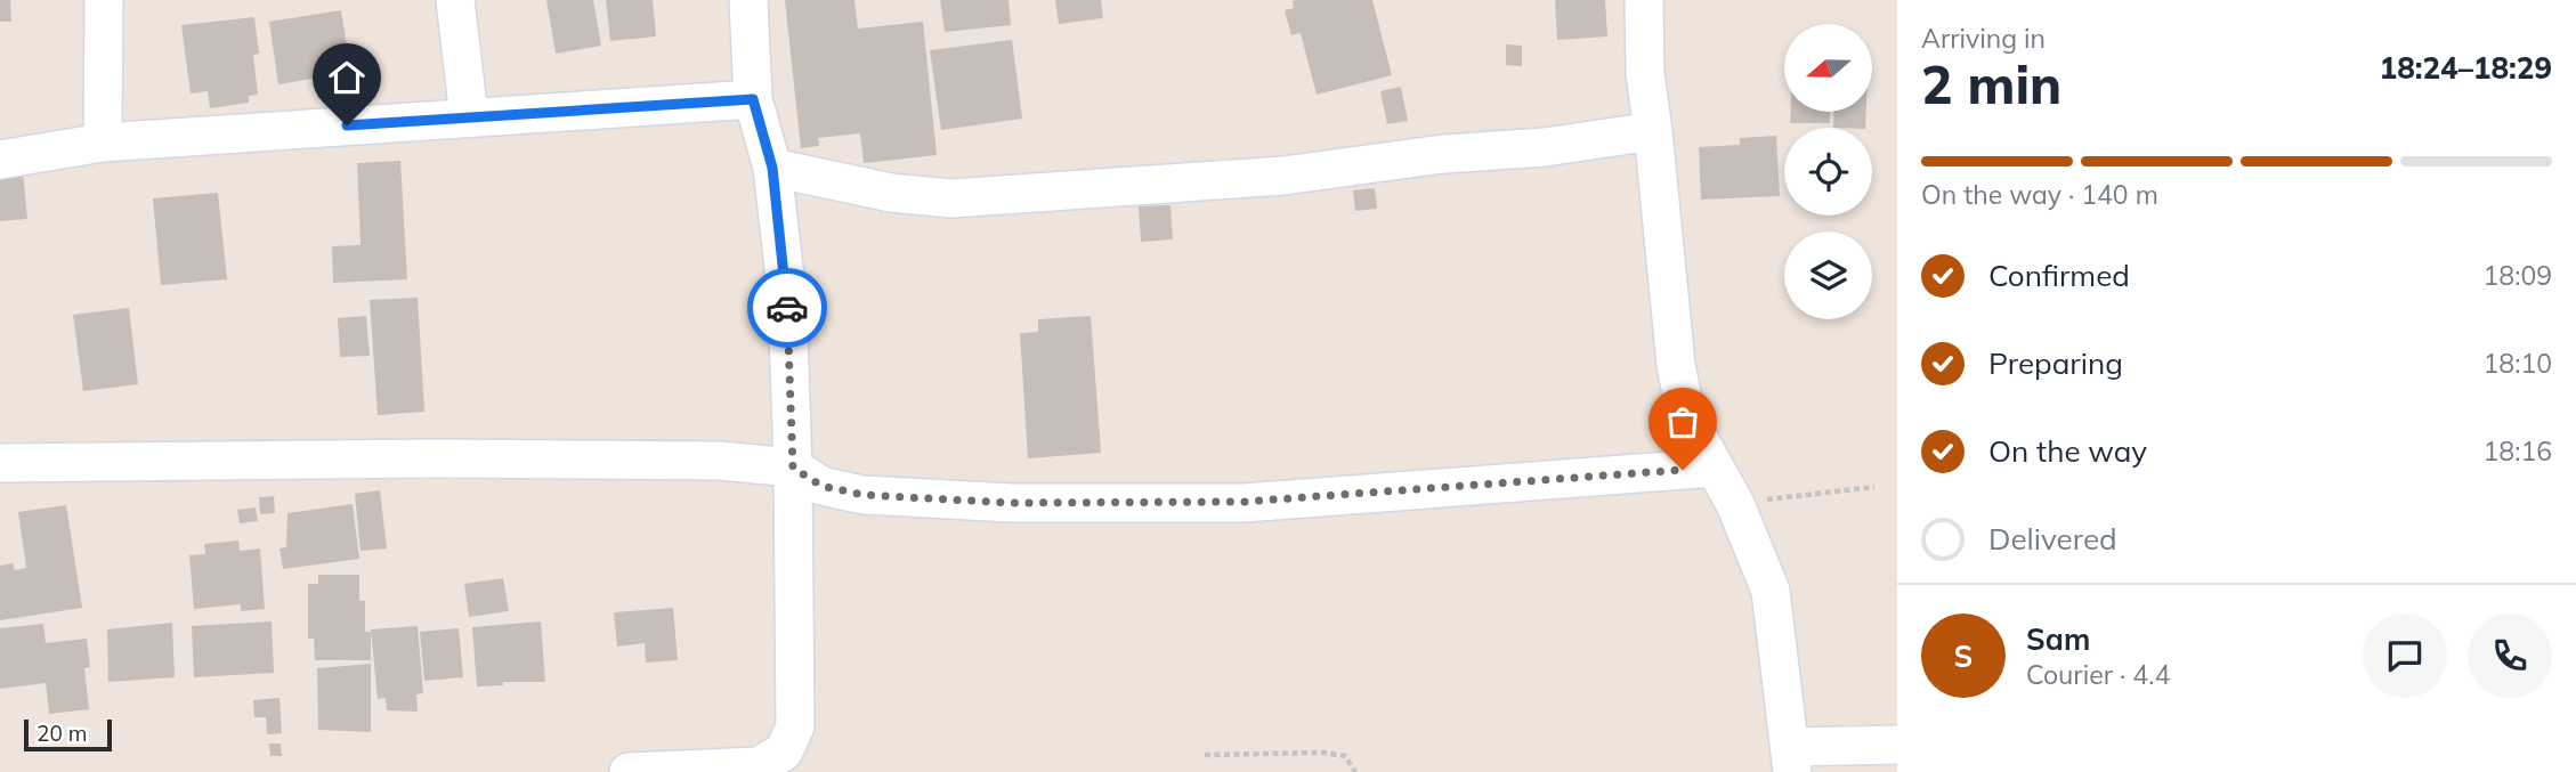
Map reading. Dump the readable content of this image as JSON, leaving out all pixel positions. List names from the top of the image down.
{
  "scale_bar": "20 m",
  "north": "left",
  "page": {
    "heading": ["2 min", "Arriving in", "18:24–18:29"],
    "panel": ["Sam", "Courier · 4.4"],
    "bar": "On the way · 140 m",
    "list": [
      ["Confirmed", "18:09"],
      ["Preparing", "18:10"],
      ["On the way", "18:16"],
      "Delivered"
    ],
    "round": "S",
    "scale": "20 m"
  }
}
